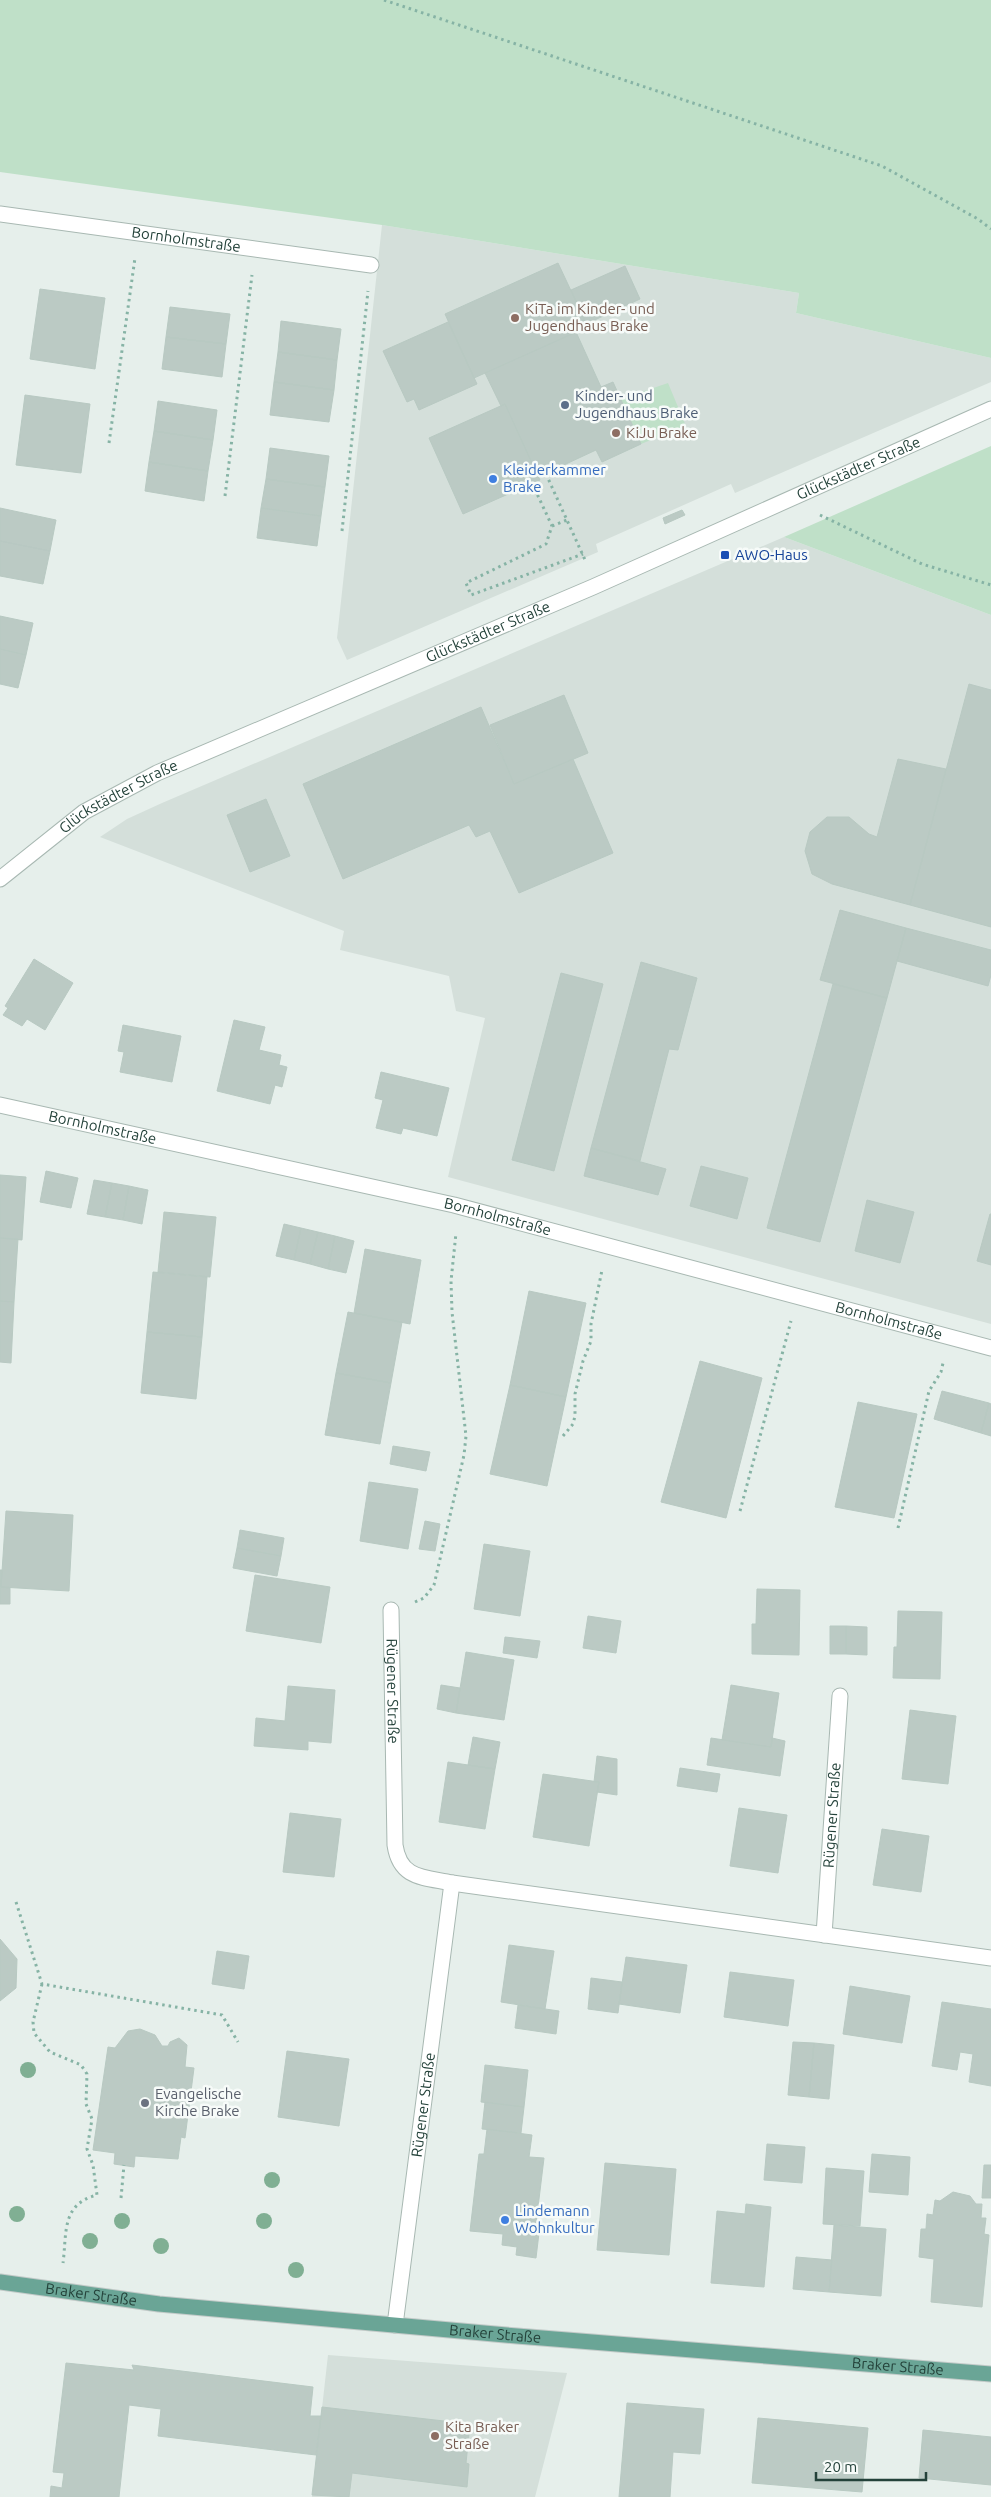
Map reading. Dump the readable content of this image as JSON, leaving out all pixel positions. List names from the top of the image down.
{
  "streets": {
    "main road": ["Braker Straße"],
    "street": ["Bornholmstraße", "Glückstädter Straße", "Rügener Straße"]
  },
  "crossings": [
    ["Rügener Straße", "Braker Straße"]
  ],
  "places": {
    "other": [
      "KiTa im Kinder- und Jugendhaus Brake",
      "Kinder- und Jugendhaus Brake",
      "KiJu Brake",
      "Kleiderkammer Brake",
      "Evangelische Kirche Brake",
      "Lindemann Wohnkultur",
      "Kita Braker Straße"
    ],
    "transit": ["AWO-Haus"]
  },
  "scale_bar": "20 m"
}
